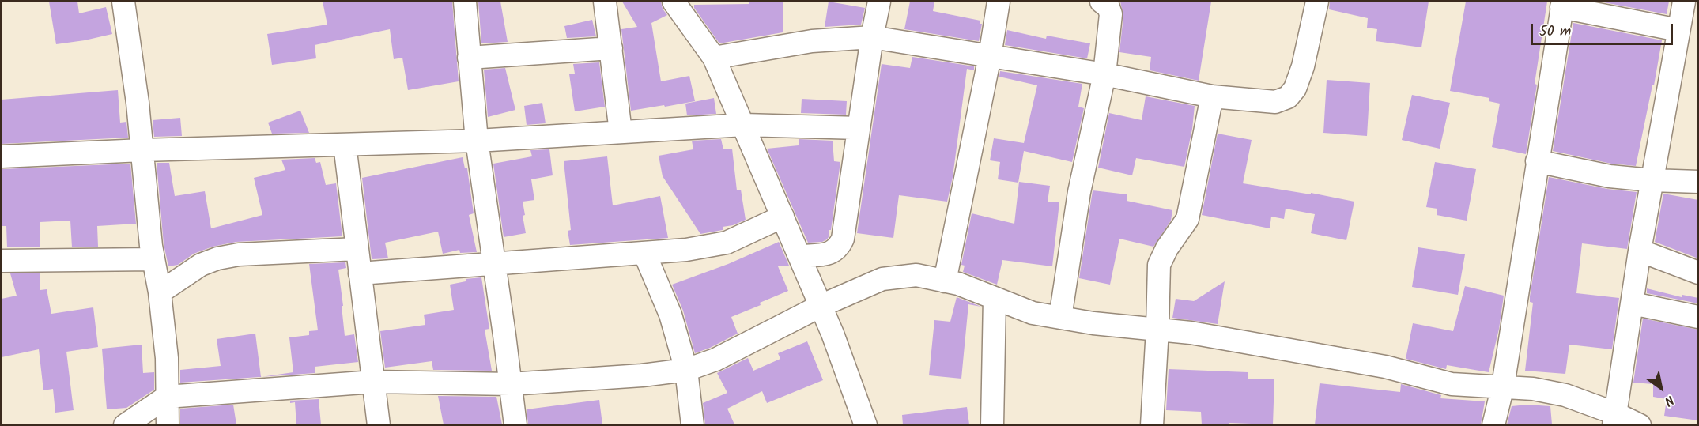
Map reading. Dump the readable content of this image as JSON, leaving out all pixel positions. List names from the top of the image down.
{
  "scale_bar": "50 m",
  "north": "bottom right"
}
